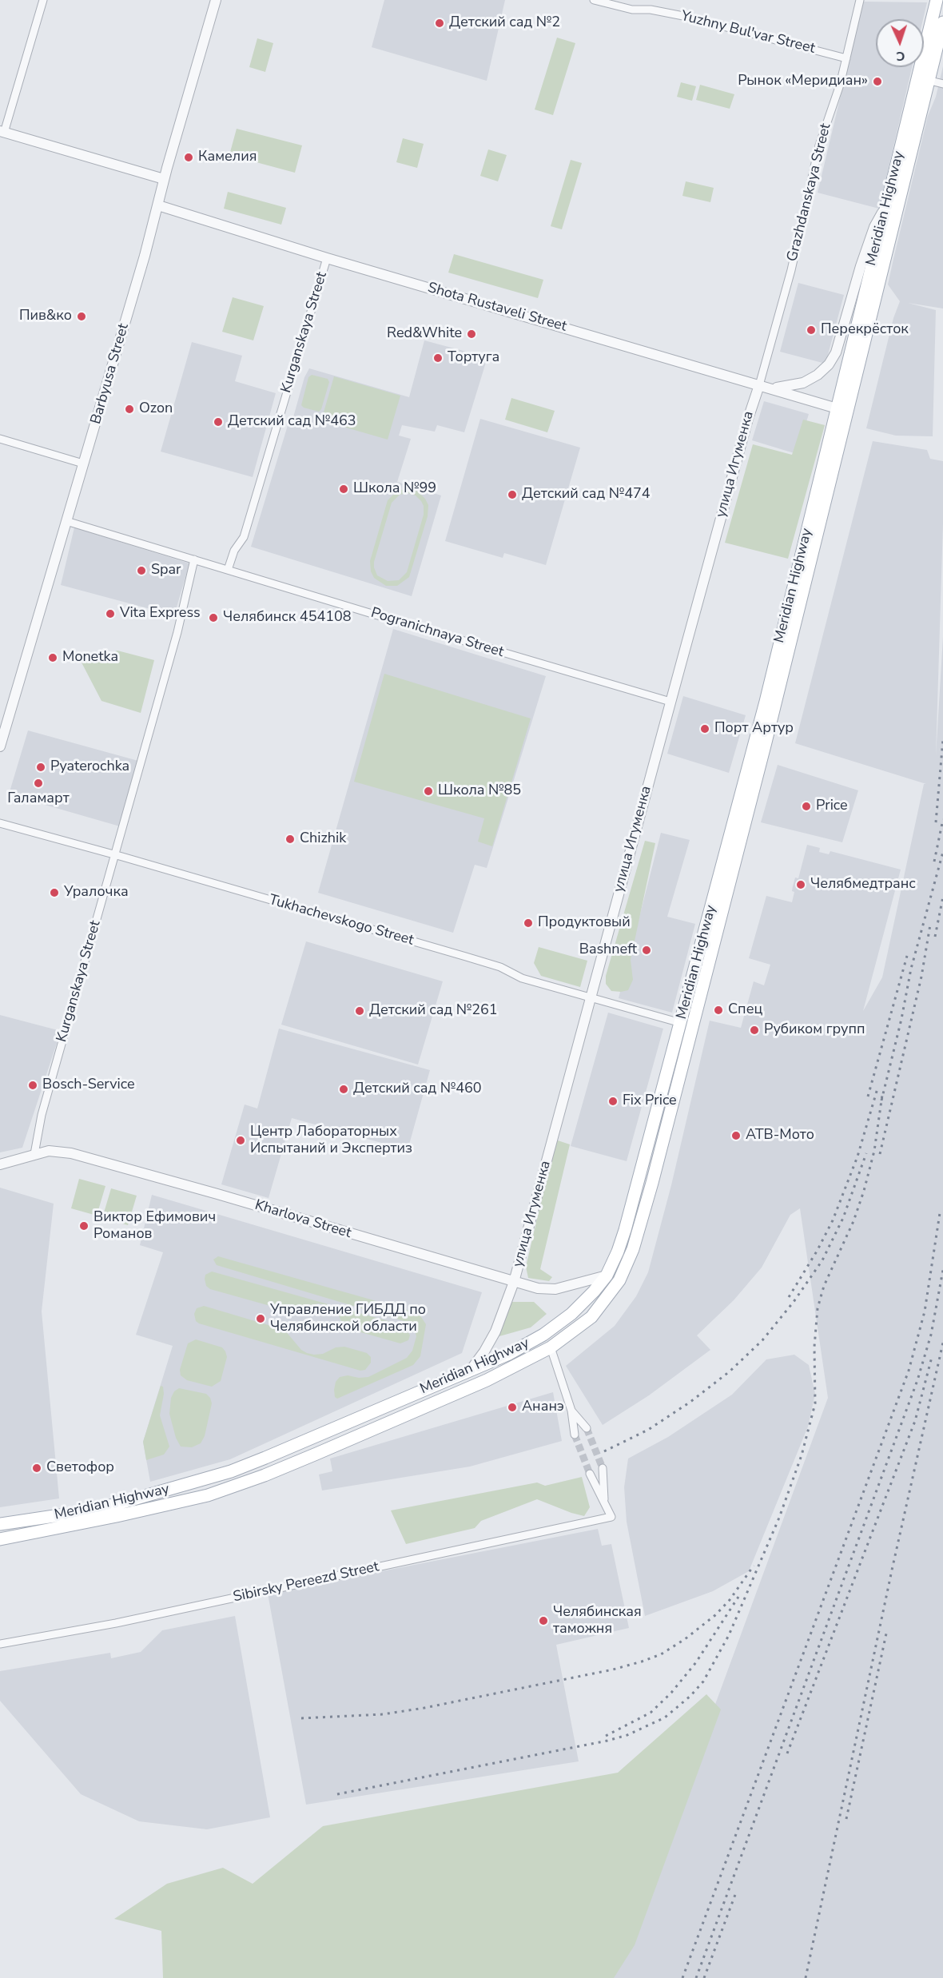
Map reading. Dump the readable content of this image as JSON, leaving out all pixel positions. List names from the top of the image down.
{
  "streets": {
    "main road": ["Meridian Highway"],
    "street": [
      "Yuzhny Bul'var Street",
      "Grazhdanskaya Street",
      "Shota Rustaveli Street",
      "Kurganskaya Street",
      "Barbyusa Street",
      "улица Игуменка",
      "Pogranichnaya Street",
      "Tukhachevskogo Street",
      "Kharlova Street",
      "Sibirsky Pereezd Street"
    ]
  },
  "crossings": [
    ["Yuzhny Bul'var Street", "Grazhdanskaya Street"],
    ["Grazhdanskaya Street", "Shota Rustaveli Street"],
    ["Grazhdanskaya Street", "улица Игуменка"],
    ["Meridian Highway", "Shota Rustaveli Street"],
    ["Meridian Highway", "улица Игуменка"],
    ["Meridian Highway", "Tukhachevskogo Street"],
    ["Meridian Highway", "Kharlova Street"],
    ["Shota Rustaveli Street", "Kurganskaya Street"],
    ["Shota Rustaveli Street", "Barbyusa Street"],
    ["Shota Rustaveli Street", "улица Игуменка"],
    ["Kurganskaya Street", "Pogranichnaya Street"],
    ["Kurganskaya Street", "Tukhachevskogo Street"],
    ["Kurganskaya Street", "Kharlova Street"],
    ["Barbyusa Street", "Pogranichnaya Street"],
    ["улица Игуменка", "Pogranichnaya Street"],
    ["улица Игуменка", "Tukhachevskogo Street"],
    ["улица Игуменка", "Kharlova Street"]
  ],
  "places": [
    "Детский сад №2",
    "Рынок «Меридиан»",
    "Камелия",
    "Пив&ко",
    "Перекрёсток",
    "Red&White",
    "Тортуга",
    "Ozon",
    "Детский сад №463",
    "Школа №99",
    "Детский сад №474",
    "Spar",
    "Vita Express",
    "Челябинск 454108",
    "Monetka",
    "Порт Артур",
    "Pyaterochka",
    "Галамарт",
    "Школа №85",
    "Price",
    "Chizhik",
    "Челябмедтранс",
    "Уралочка",
    "Продуктовый",
    "Bashneft",
    "Спец",
    "Детский сад №261",
    "Рубиком групп",
    "Bosch-Service",
    "Детский сад №460",
    "Fix Price",
    "АТВ-Мото",
    "Центр Лабораторных Испытаний и Экспертиз",
    "Виктор Ефимович Романов",
    "Управление ГИБДД по Челябинской области",
    "Ананэ",
    "Светофор",
    "Челябинская таможня"
  ],
  "north": "bottom"
}
